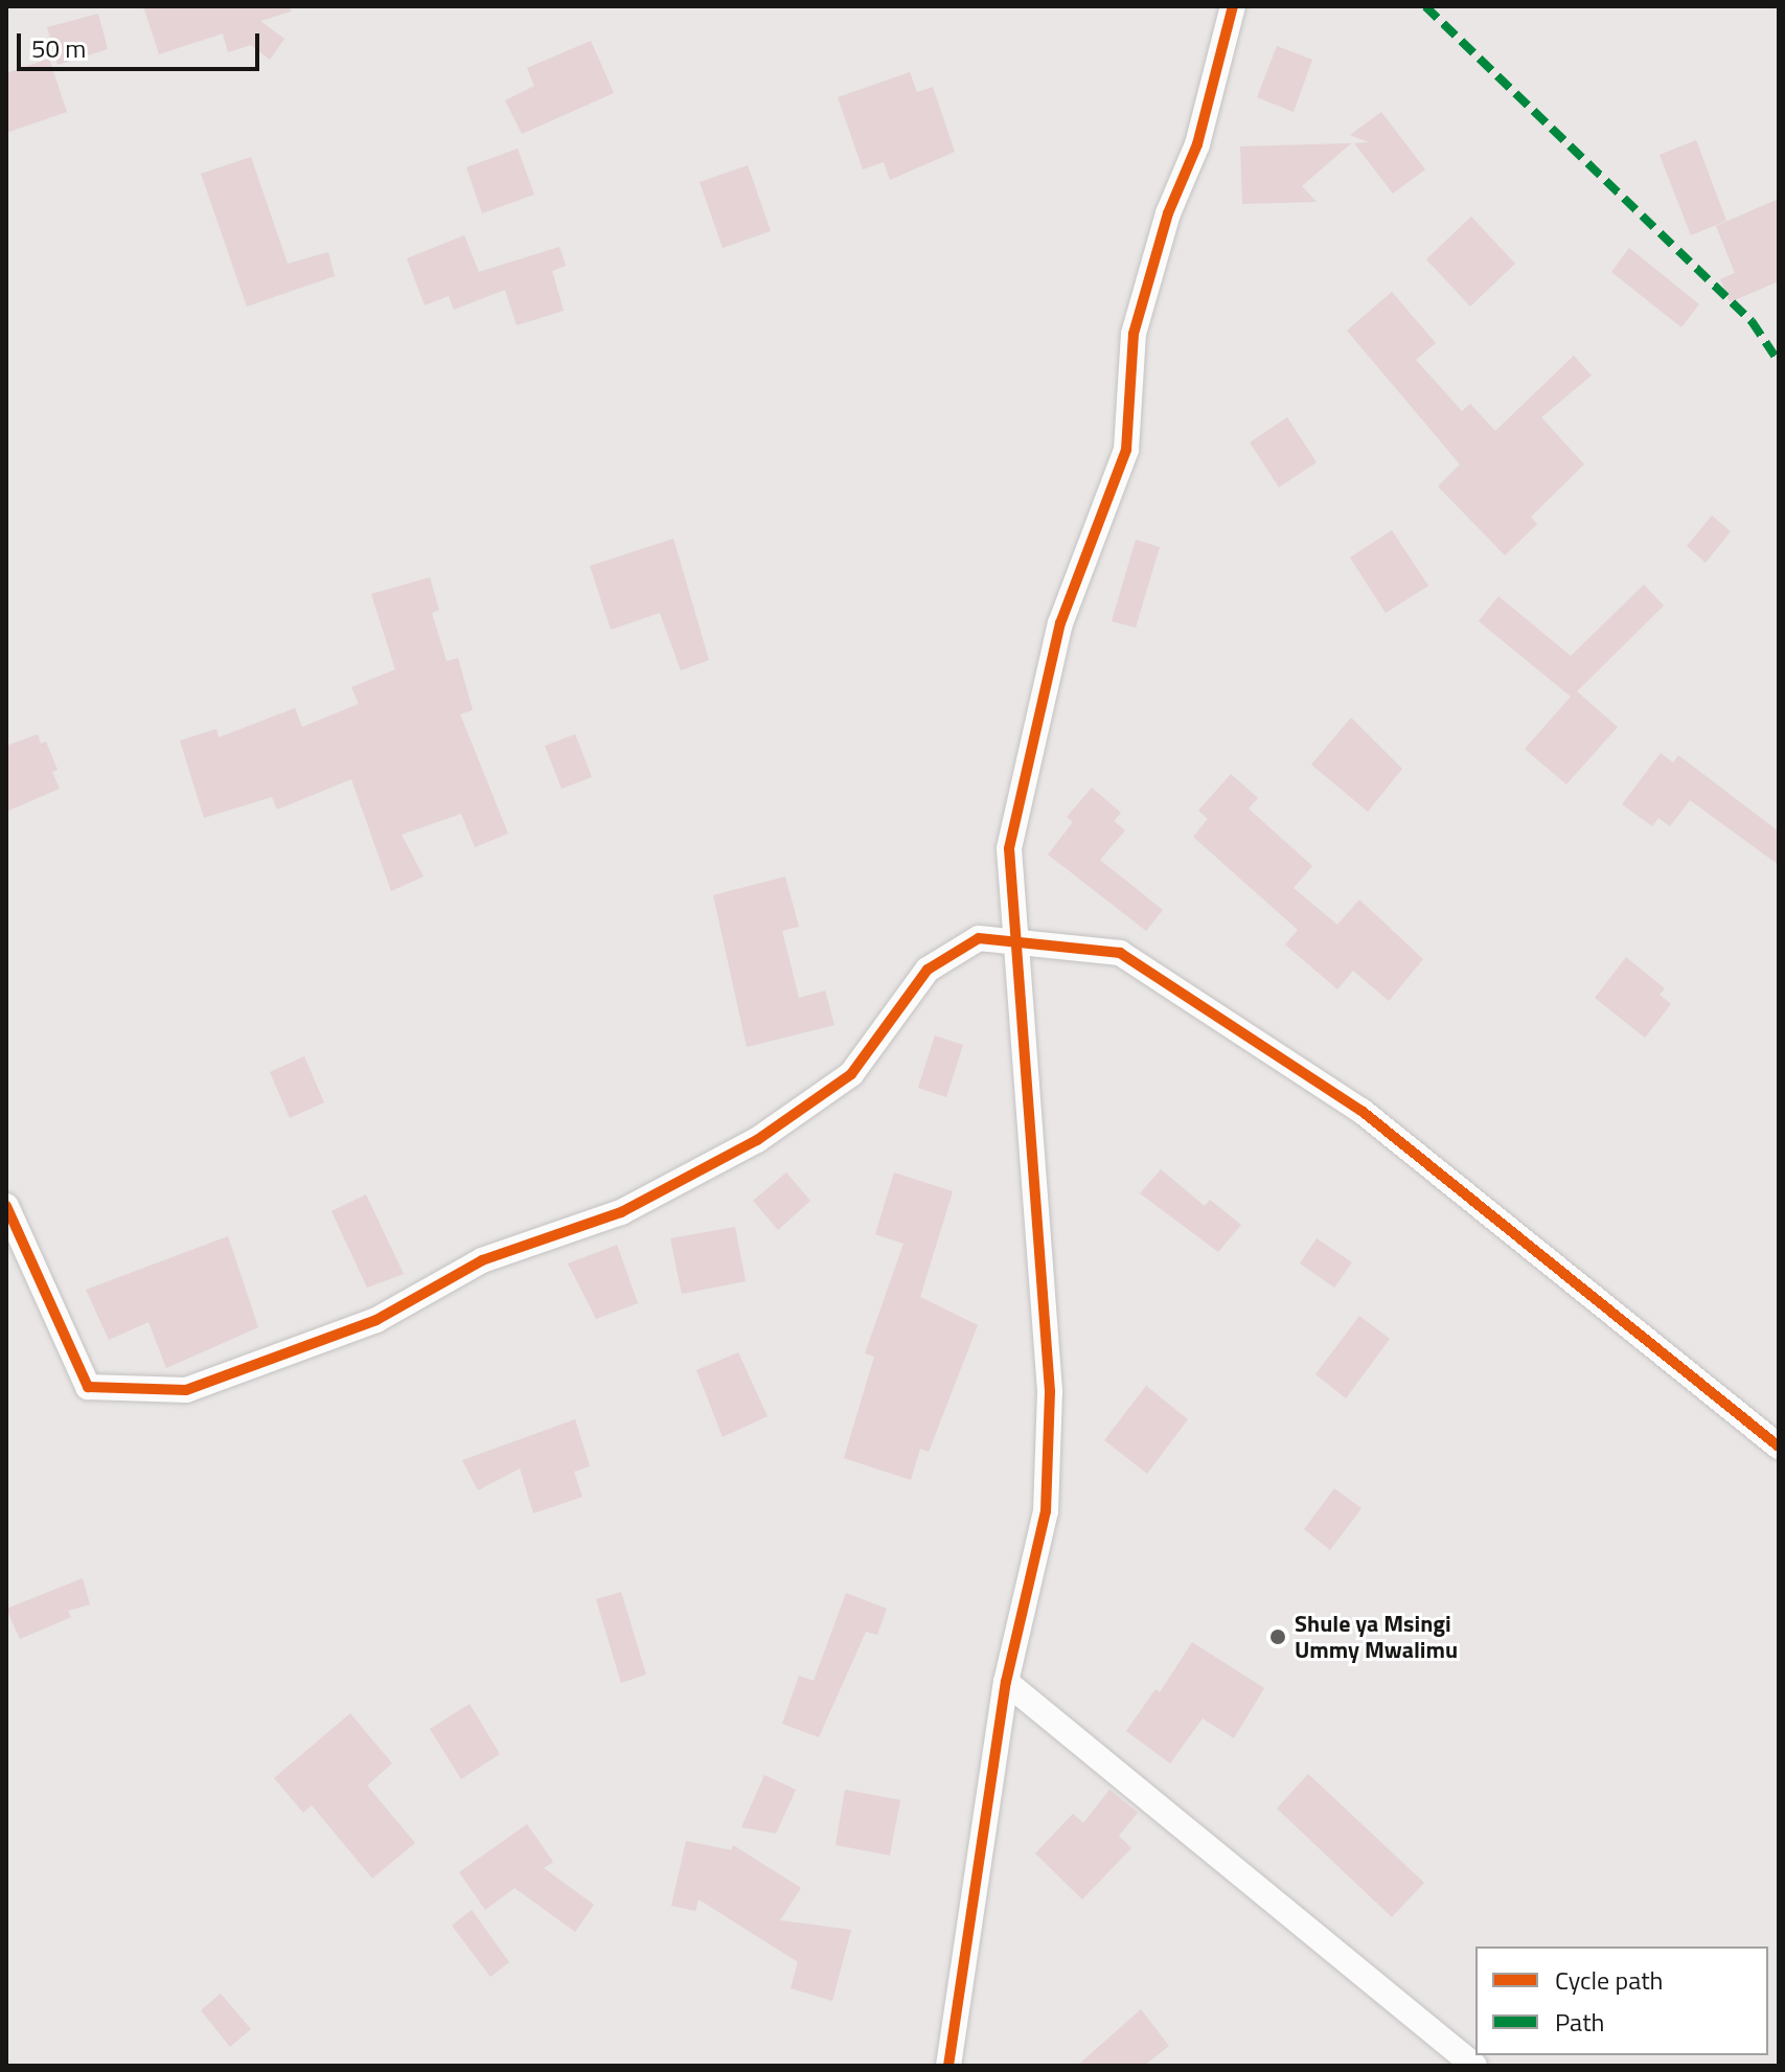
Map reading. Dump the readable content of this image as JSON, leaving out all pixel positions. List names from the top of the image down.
{
  "places": ["Shule ya Msingi Ummy Mwalimu"],
  "legend": ["Cycle path", "Path"],
  "scale_bar": "50 m"
}
